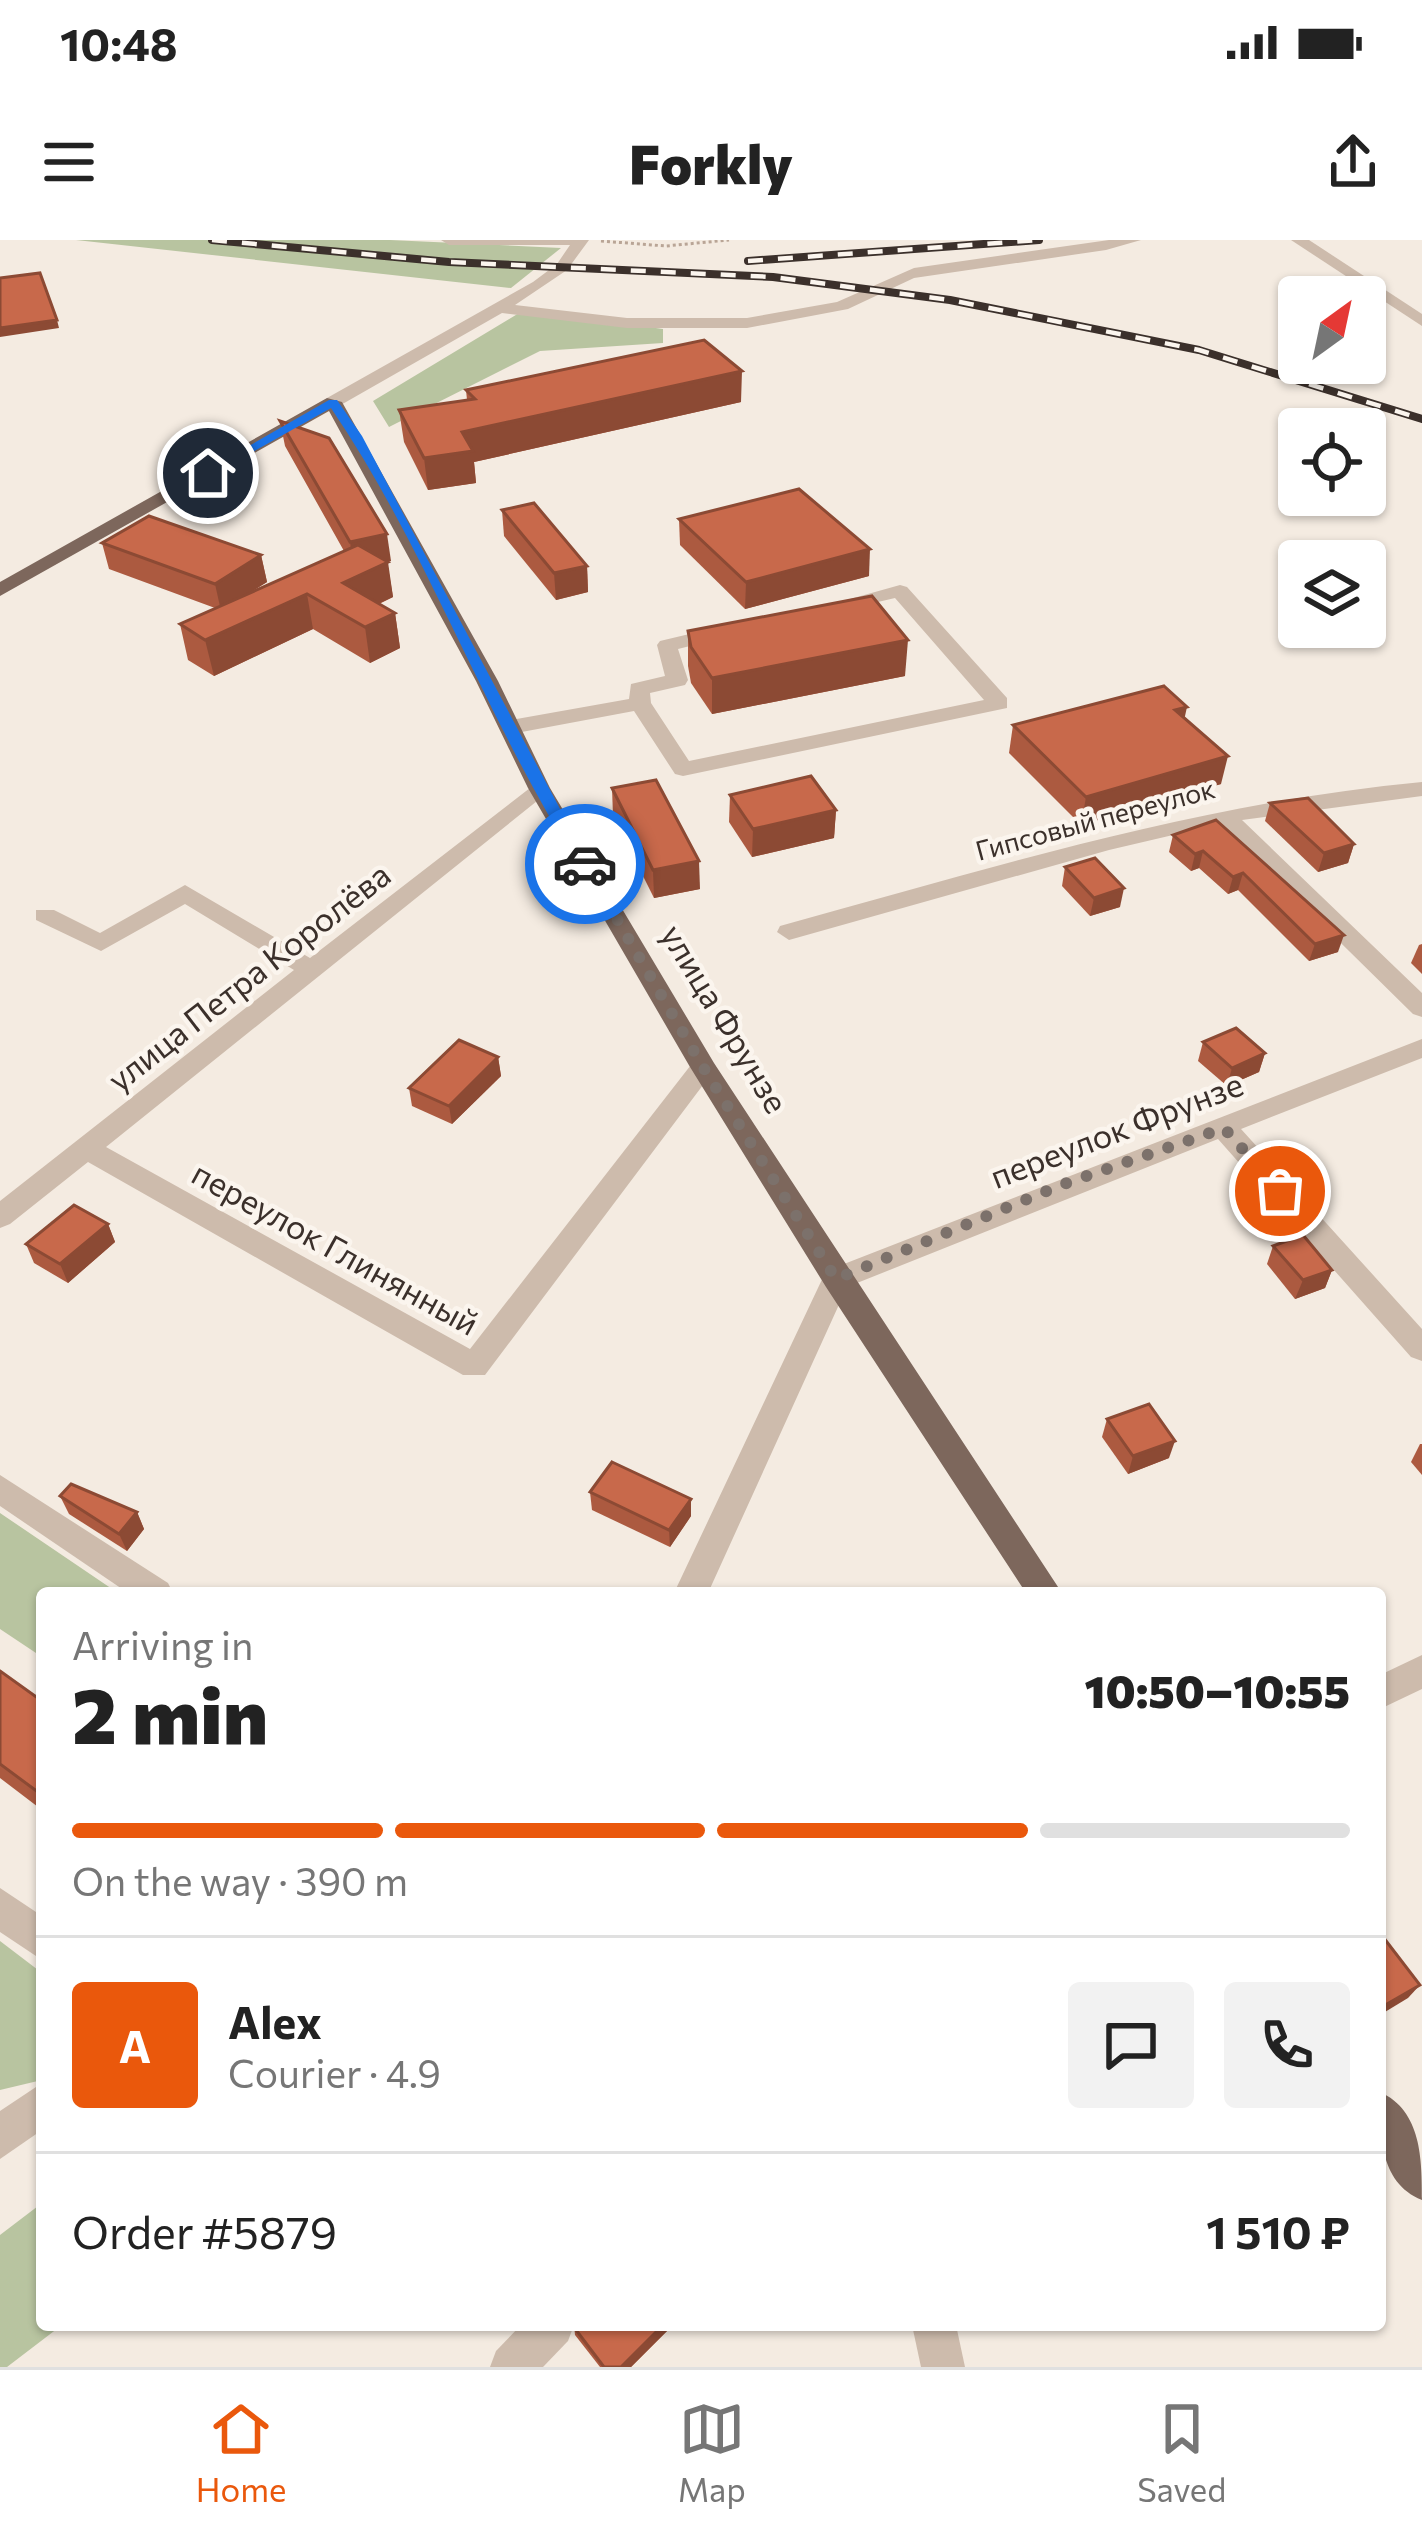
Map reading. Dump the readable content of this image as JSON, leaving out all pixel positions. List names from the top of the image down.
{
  "streets": {
    "main road": ["улица Фрунзе"],
    "street": [
      "Гипсовый переулок",
      "улица Петра Королёва",
      "переулок Фрунзе",
      "переулок Глинянный"
    ]
  },
  "crossings": [
    ["улица Петра Королёва", "улица Фрунзе"],
    ["улица Петра Королёва", "переулок Глинянный"],
    ["улица Фрунзе", "переулок Фрунзе"],
    ["улица Фрунзе", "переулок Глинянный"]
  ],
  "north": "top right",
  "page": {
    "status": "10:48",
    "header": "Forkly",
    "heading": ["2 min", "Arriving in", "10:50–10:55"],
    "panel": [
      "Alex",
      "Courier · 4.9",
      "Order #5879",
      "1 510 ₽"
    ],
    "bar": "On the way · 390 m",
    "round": "A",
    "tabs": ["Home", "Map", "Saved"]
  }
}
